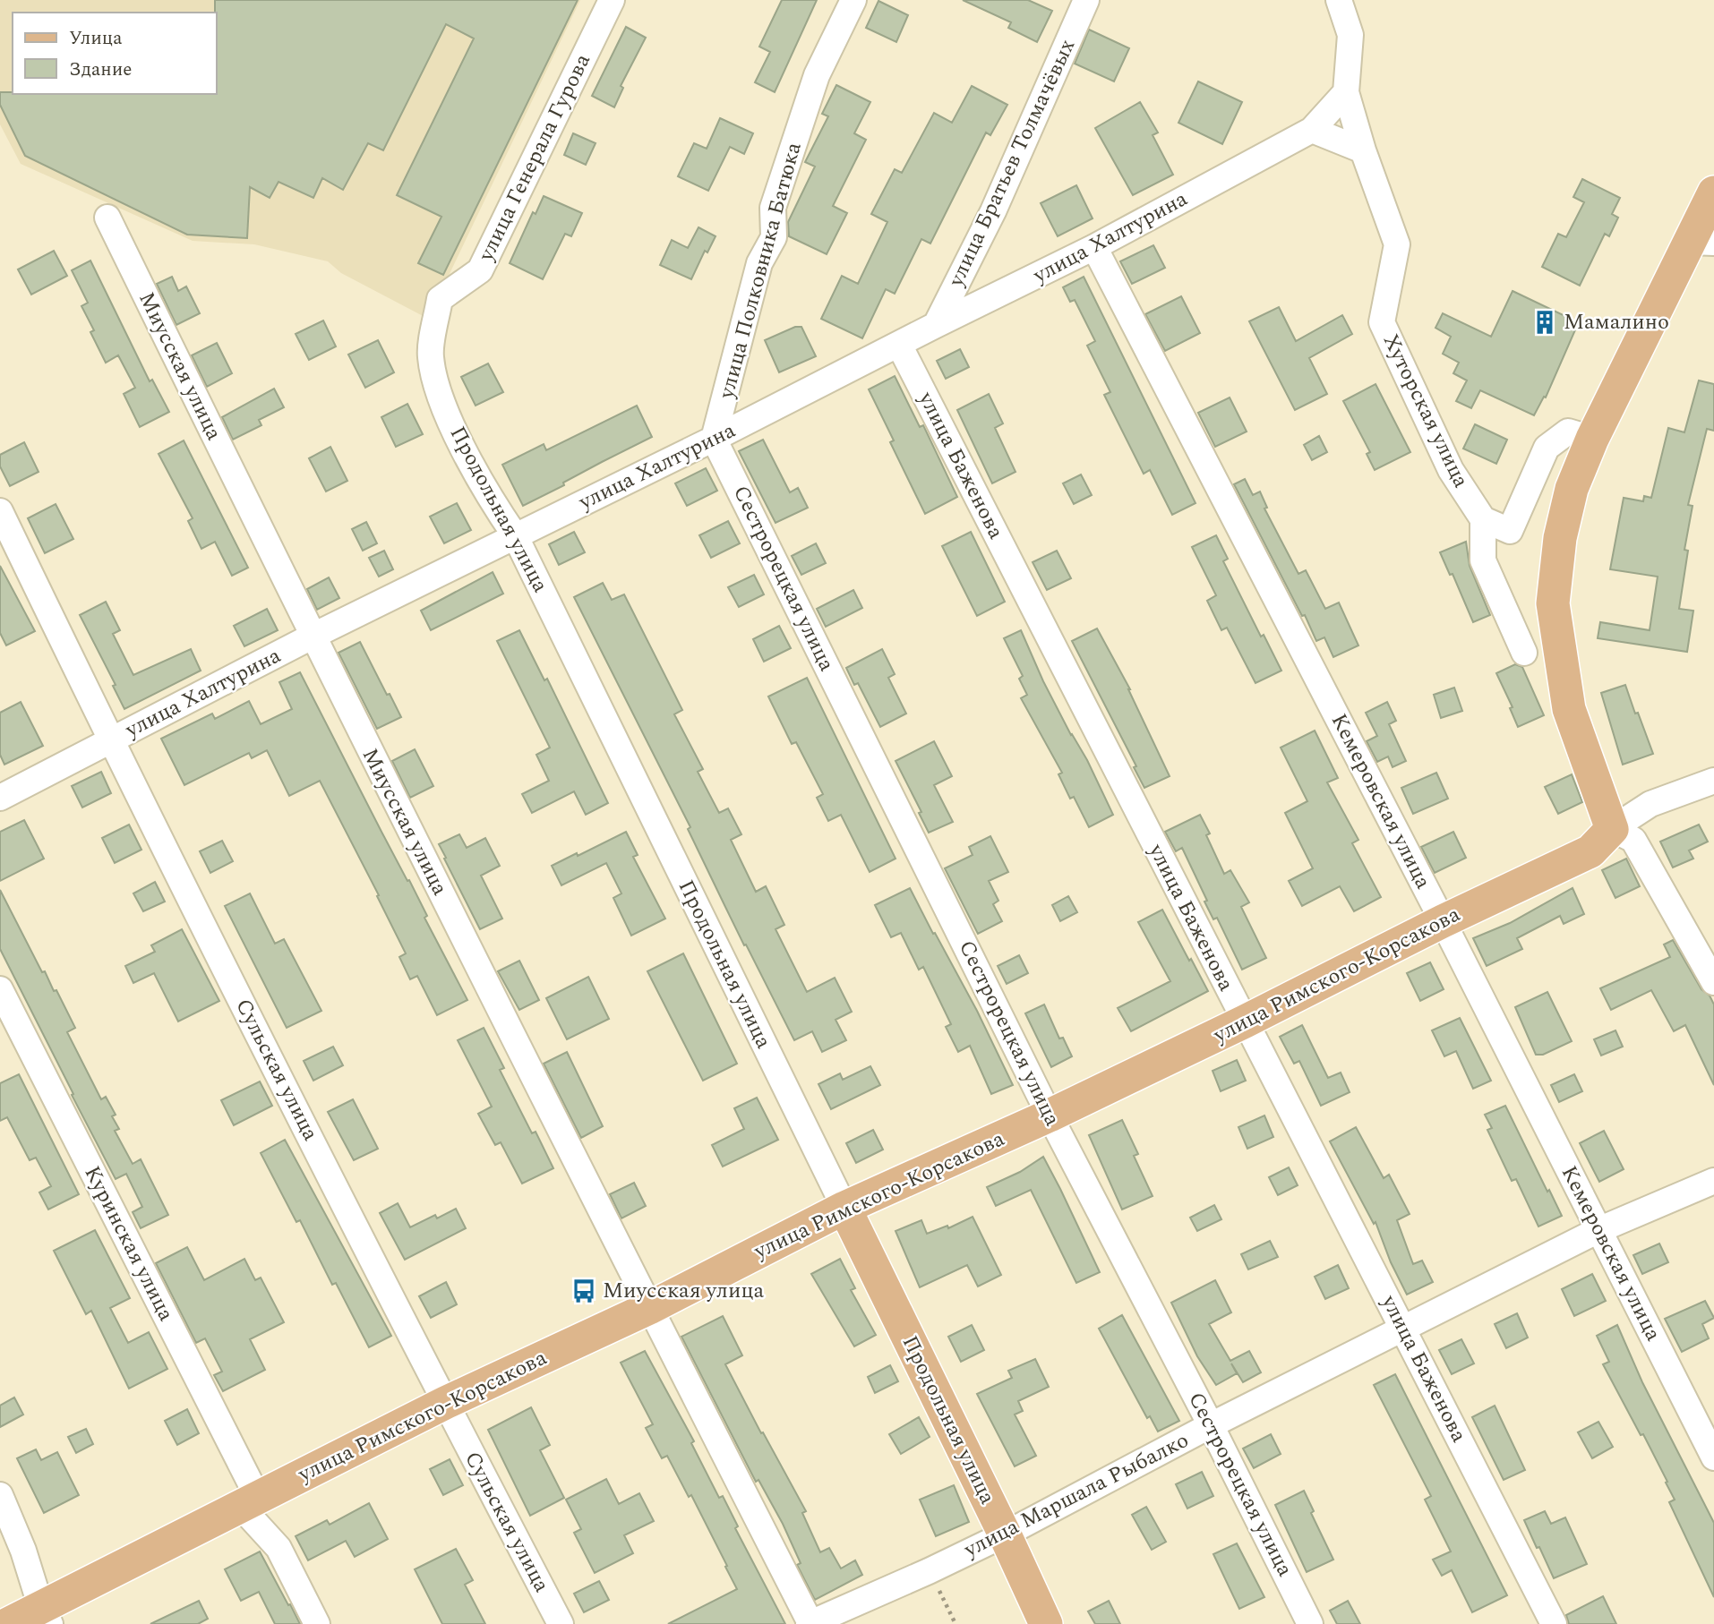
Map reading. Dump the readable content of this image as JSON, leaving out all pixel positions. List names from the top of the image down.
{
  "streets": {
    "main road": ["Продольная улица", "улица Римского-Корсакова"],
    "street": [
      "улица Генерала Гурова",
      "улица Братьев Толмачёвых",
      "улица Халтурина",
      "улица Полковника Батюка",
      "Миусская улица",
      "Хуторская улица",
      "улица Баженова",
      "Сестрорецкая улица",
      "Кемеровская улица",
      "Сульская улица",
      "Куринская улица",
      "улица Маршала Рыбалко"
    ]
  },
  "crossings": [
    ["улица Генерала Гурова", "Продольная улица"],
    ["улица Братьев Толмачёвых", "улица Халтурина"],
    ["улица Халтурина", "улица Полковника Батюка"],
    ["улица Халтурина", "Миусская улица"],
    ["улица Халтурина", "Хуторская улица"],
    ["улица Халтурина", "улица Баженова"],
    ["улица Халтурина", "Продольная улица"],
    ["улица Халтурина", "Сестрорецкая улица"],
    ["улица Халтурина", "Кемеровская улица"],
    ["улица Халтурина", "Сульская улица"],
    ["улица Полковника Батюка", "Сестрорецкая улица"],
    ["Миусская улица", "улица Римского-Корсакова"],
    ["Миусская улица", "улица Маршала Рыбалко"],
    ["улица Баженова", "улица Римского-Корсакова"],
    ["улица Баженова", "улица Маршала Рыбалко"],
    ["Продольная улица", "улица Римского-Корсакова"],
    ["Продольная улица", "улица Маршала Рыбалко"],
    ["Сестрорецкая улица", "улица Римского-Корсакова"],
    ["Сестрорецкая улица", "улица Маршала Рыбалко"],
    ["Кемеровская улица", "улица Римского-Корсакова"],
    ["Кемеровская улица", "улица Маршала Рыбалко"],
    ["улица Римского-Корсакова", "Сульская улица"],
    ["улица Римского-Корсакова", "Куринская улица"]
  ],
  "places": {
    "building": ["Мамалино"],
    "bus stop": ["Миусская улица"]
  },
  "legend": ["Улица", "Здание"]
}
